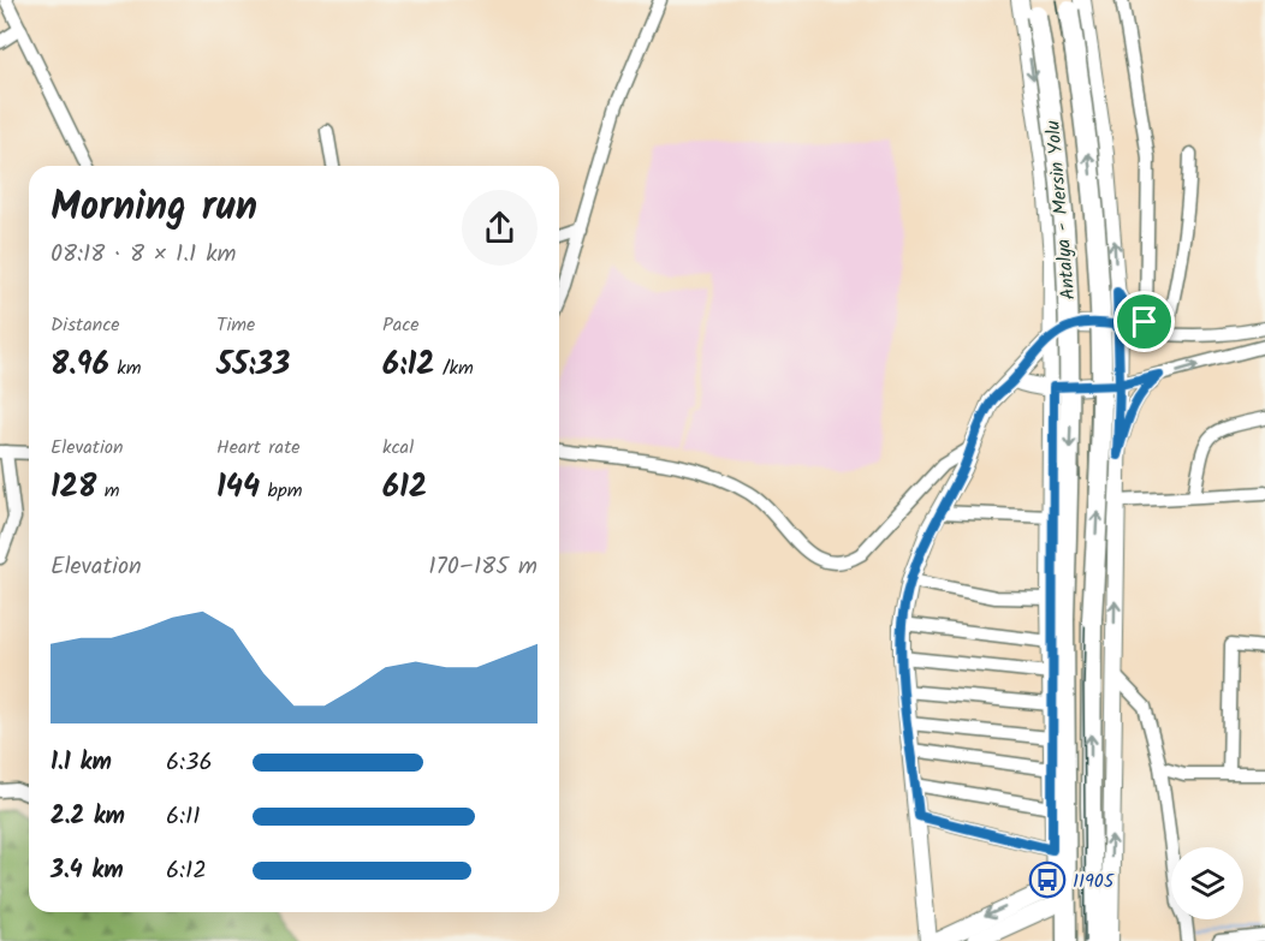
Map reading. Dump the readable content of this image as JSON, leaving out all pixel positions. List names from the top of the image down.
{
  "streets": {
    "highway": ["Antalya - Mersin Yolu"]
  },
  "places": {
    "bus stop": ["11905"]
  },
  "page": {
    "heading": ["Morning run", "08:18 · 8 × 1.1 km"],
    "stats": [
      ["Distance", "8.96 km"],
      ["Time", "55:33"],
      ["Pace", "6:12 /km"],
      ["Elevation", "128 m"],
      ["Heart rate", "144 bpm"],
      ["kcal", "612"]
    ],
    "chart": ["Elevation", "170–185 m"],
    "list": [
      {
        "name": "1.1 km",
        "note": "6:36"
      },
      {
        "name": "2.2 km",
        "note": "6:11"
      },
      {
        "name": "3.4 km",
        "note": "6:12"
      }
    ]
  }
}
